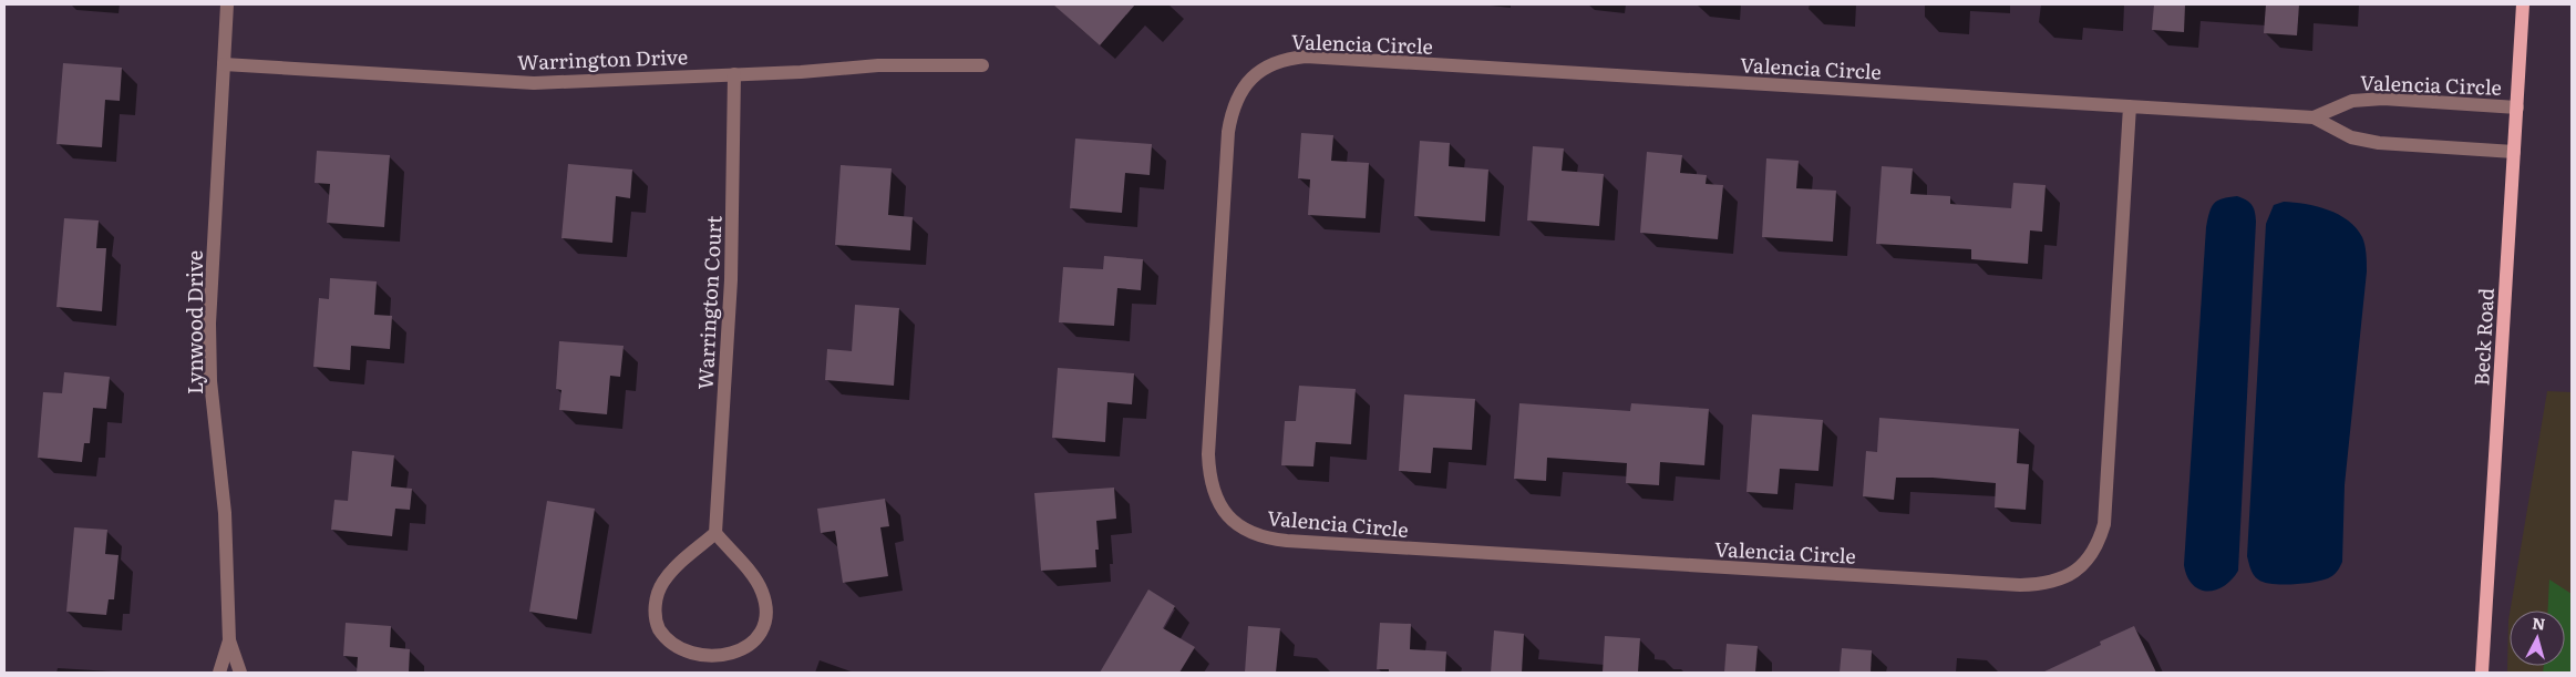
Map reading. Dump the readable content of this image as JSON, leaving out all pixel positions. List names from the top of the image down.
{
  "streets": {
    "main road": ["Beck Road"],
    "street": [
      "Valencia Circle",
      "Warrington Drive",
      "Warrington Court",
      "Lynwood Drive"
    ]
  },
  "crossings": [
    ["Valencia Circle", "Beck Road"],
    ["Warrington Drive", "Warrington Court"],
    ["Warrington Drive", "Lynwood Drive"]
  ],
  "north": "top"
}
